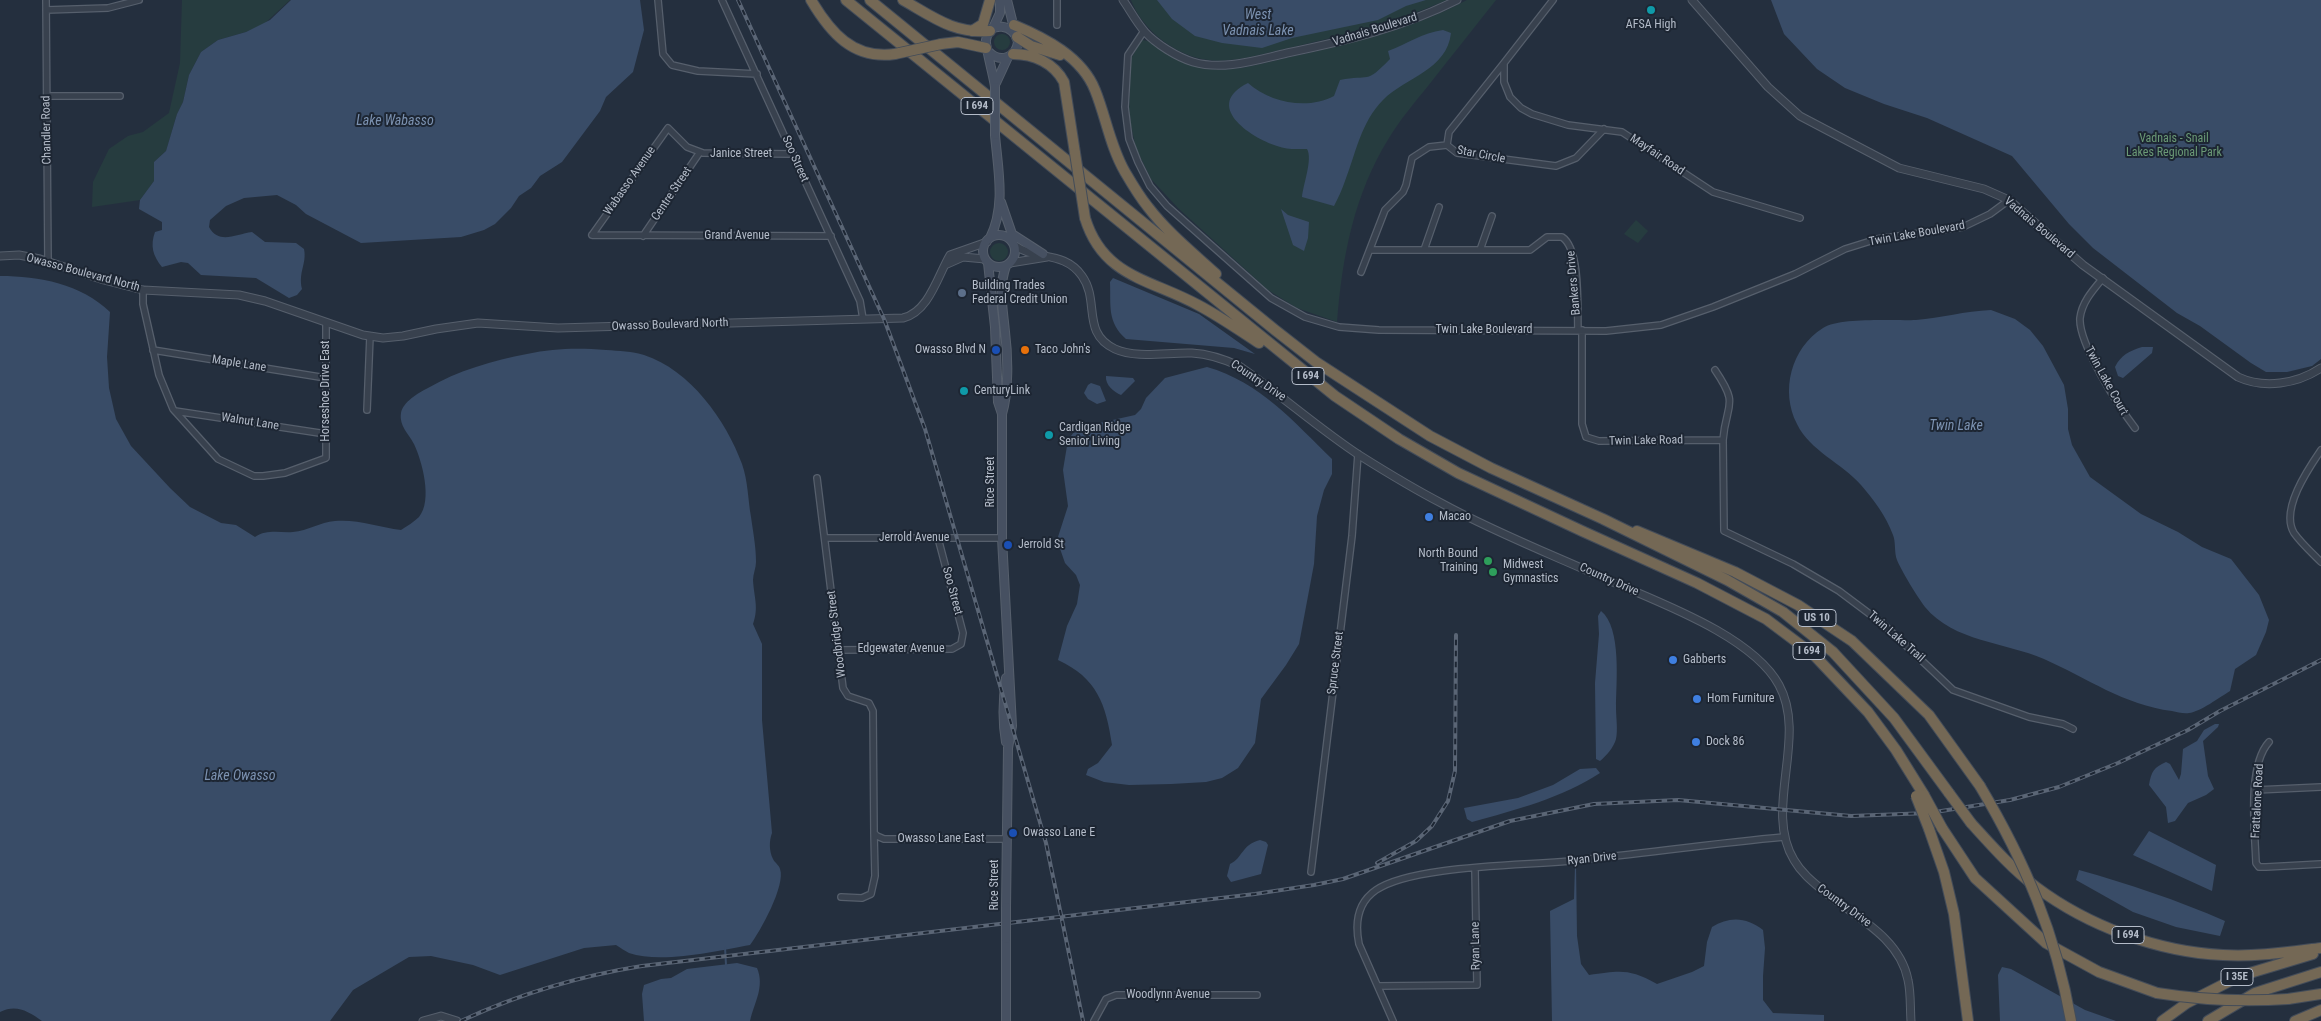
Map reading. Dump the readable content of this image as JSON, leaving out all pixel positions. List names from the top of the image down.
{
  "streets": {
    "highway": ["I 694", "US 10", "I 35E"],
    "main road": ["Rice Street"],
    "street": [
      "Vadnais Boulevard",
      "Chandler Road",
      "Janice Street",
      "Star Circle",
      "Mayfair Road",
      "Soo Street",
      "Wabasso Avenue",
      "Centre Street",
      "Twin Lake Boulevard",
      "Grand Avenue",
      "Owasso Boulevard North",
      "Bankers Drive",
      "Maple Lane",
      "Country Drive",
      "Twin Lake Court",
      "Horseshoe Drive East",
      "Walnut Lane",
      "Twin Lake Road",
      "Jerrold Avenue",
      "Woodbridge Street",
      "Twin Lake Trail",
      "Edgewater Avenue",
      "Spruce Street",
      "Frattalone Road",
      "Owasso Lane East",
      "Ryan Drive",
      "Ryan Lane",
      "Woodlynn Avenue"
    ]
  },
  "crossings": [
    ["Vadnais Boulevard", "Twin Lake Boulevard"],
    ["Vadnais Boulevard", "Twin Lake Court"],
    ["I 694", "US 10"],
    ["I 694", "I 35E"],
    ["Chandler Road", "Owasso Boulevard North"],
    ["Janice Street", "Soo Street"],
    ["Janice Street", "Wabasso Avenue"],
    ["Janice Street", "Centre Street"],
    ["Star Circle", "Mayfair Road"],
    ["Soo Street", "Grand Avenue"],
    ["Soo Street", "Owasso Boulevard North"],
    ["Soo Street", "Jerrold Avenue"],
    ["Soo Street", "Edgewater Avenue"],
    ["Wabasso Avenue", "Grand Avenue"],
    ["Centre Street", "Grand Avenue"],
    ["Twin Lake Boulevard", "Bankers Drive"],
    ["Twin Lake Boulevard", "Twin Lake Road"],
    ["Owasso Boulevard North", "Country Drive"],
    ["Owasso Boulevard North", "Horseshoe Drive East"],
    ["Owasso Boulevard North", "Rice Street"],
    ["Bankers Drive", "Twin Lake Road"],
    ["Maple Lane", "Horseshoe Drive East"],
    ["Country Drive", "Rice Street"],
    ["Country Drive", "Spruce Street"],
    ["Country Drive", "Ryan Drive"],
    ["Horseshoe Drive East", "Walnut Lane"],
    ["Twin Lake Road", "Twin Lake Trail"],
    ["Rice Street", "Jerrold Avenue"],
    ["Rice Street", "Owasso Lane East"],
    ["Jerrold Avenue", "Woodbridge Street"],
    ["Woodbridge Street", "Edgewater Avenue"],
    ["Woodbridge Street", "Owasso Lane East"],
    ["Ryan Drive", "Ryan Lane"]
  ],
  "water": [
    "West Vadnais Lake",
    "Lake Wabasso",
    "Twin Lake",
    "Lake Owasso"
  ],
  "parks": ["Vadnais - Snail Lakes Regional Park"],
  "places": [
    "AFSA High",
    "Building Trades Federal Credit Union",
    "Owasso Blvd N",
    "Taco John's",
    "CenturyLink",
    "Cardigan Ridge Senior Living",
    "Macao",
    "Jerrold St",
    "North Bound Training",
    "Midwest Gymnastics",
    "Gabberts",
    "Hom Furniture",
    "Dock 86",
    "Owasso Lane E"
  ]
}
